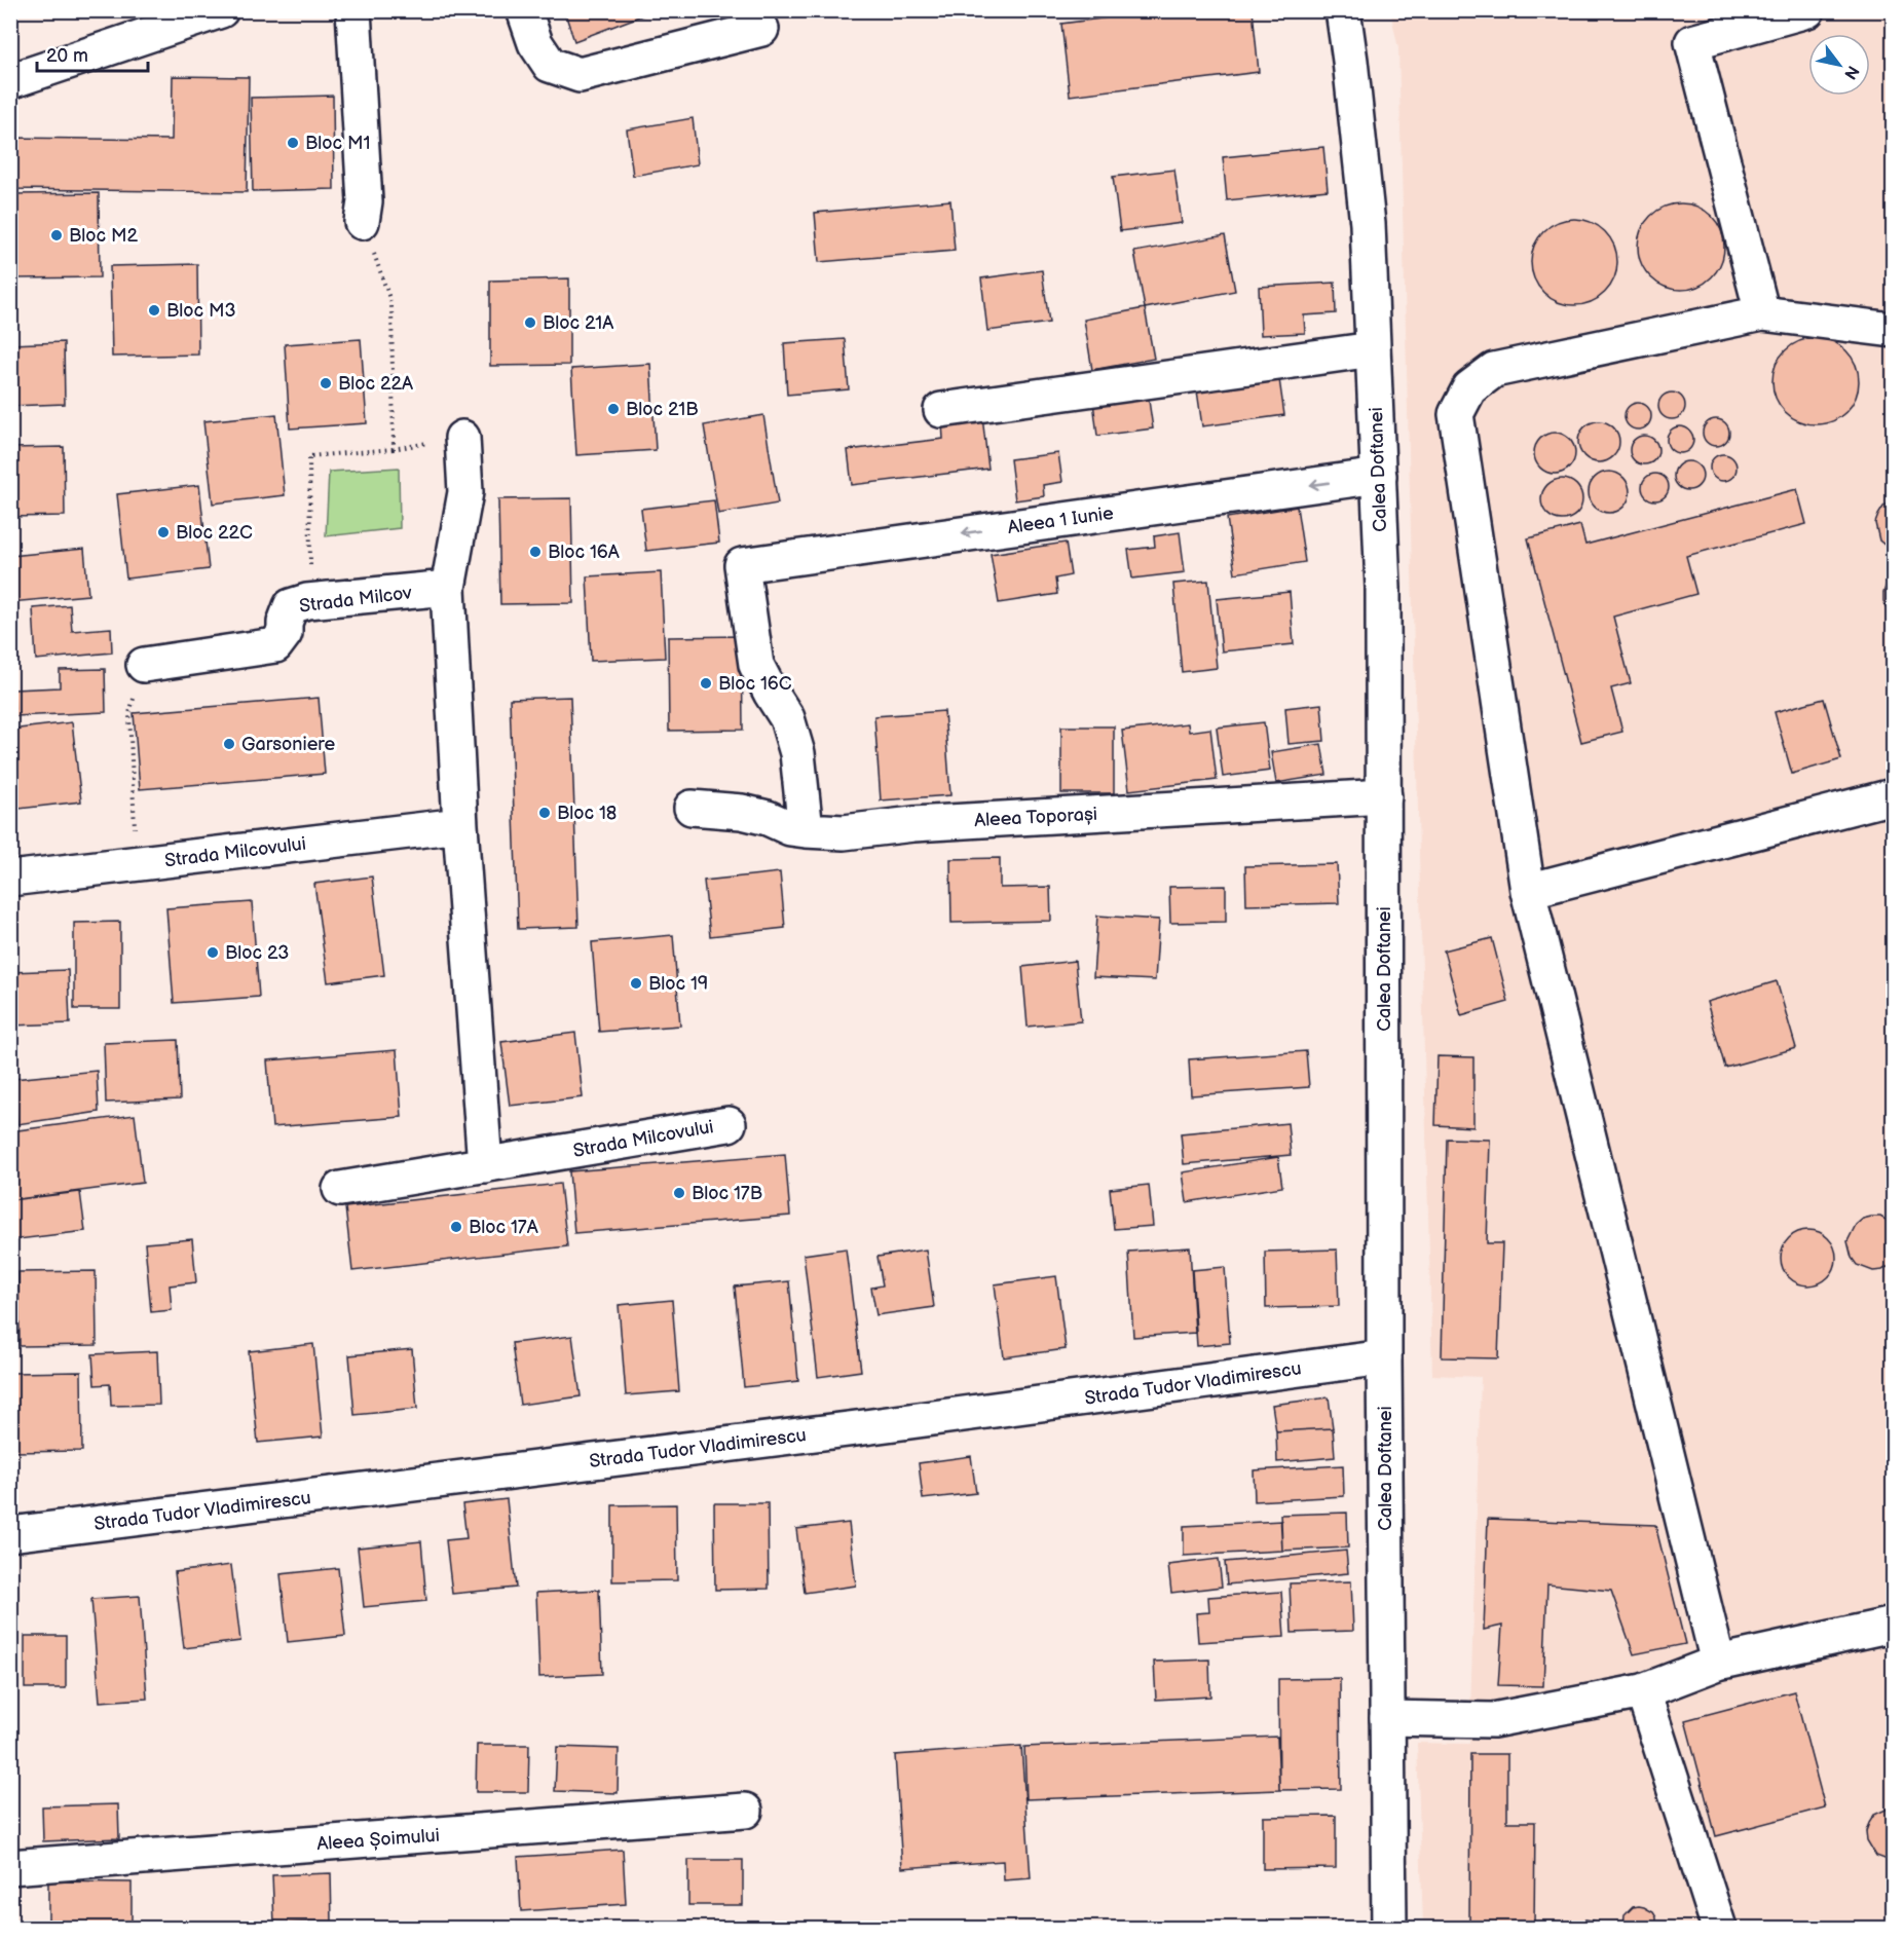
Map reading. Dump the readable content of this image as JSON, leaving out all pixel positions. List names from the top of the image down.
{
  "streets": {
    "street": [
      "Calea Doftanei",
      "Aleea 1 Iunie",
      "Strada Milcov",
      "Aleea Toporași",
      "Strada Milcovului",
      "Strada Tudor Vladimirescu",
      "Aleea Șoimului"
    ]
  },
  "crossings": [
    ["Calea Doftanei", "Aleea 1 Iunie"],
    ["Calea Doftanei", "Aleea Toporași"],
    ["Calea Doftanei", "Strada Tudor Vladimirescu"],
    ["Aleea 1 Iunie", "Aleea Toporași"]
  ],
  "places": [
    "Bloc M1",
    "Bloc M2",
    "Bloc M3",
    "Bloc 21A",
    "Bloc 22A",
    "Bloc 21B",
    "Bloc 22C",
    "Bloc 16A",
    "Bloc 16C",
    "Garsoniere",
    "Bloc 18",
    "Bloc 23",
    "Bloc 19",
    "Bloc 17B",
    "Bloc 17A"
  ],
  "scale_bar": "20 m",
  "north": "bottom right"
}
